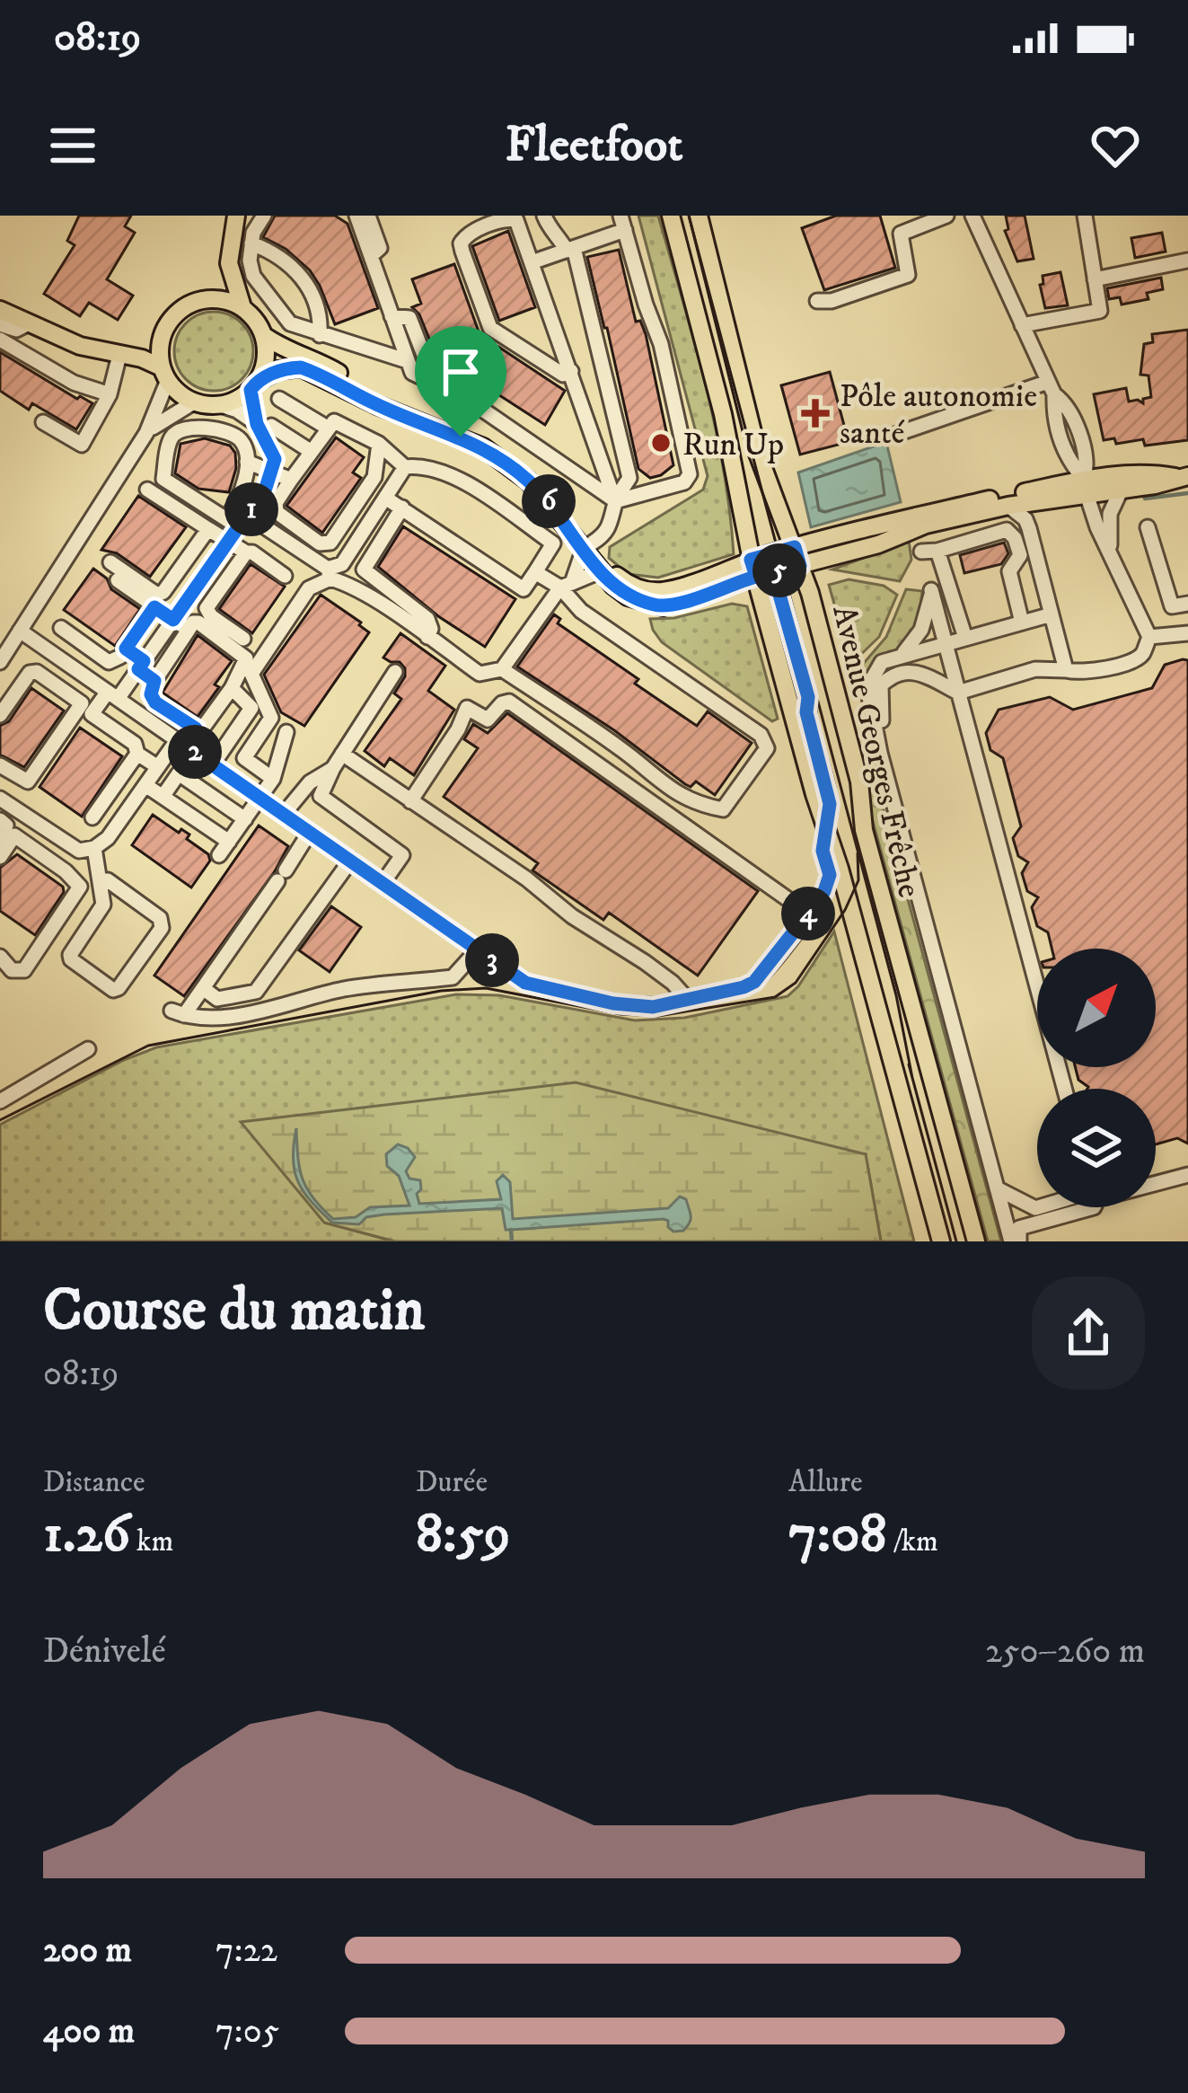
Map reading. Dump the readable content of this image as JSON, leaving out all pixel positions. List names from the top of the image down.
{
  "streets": {
    "main road": ["Avenue Georges Frêche"]
  },
  "places": {
    "health": ["Pôle autonomie santé"],
    "other": ["Run Up"]
  },
  "north": "top right",
  "page": {
    "status": "08:19",
    "header": "Fleetfoot",
    "pins": [
      "6",
      "1",
      "5",
      "2",
      "4",
      "3"
    ],
    "heading": ["Course du matin", "08:19"],
    "stats": [
      ["Distance", "1.26 km"],
      ["Durée", "8:59"],
      ["Allure", "7:08 /km"]
    ],
    "chart": ["Dénivelé", "250–260 m"],
    "list": [
      {
        "name": "200 m",
        "note": "7:22"
      },
      {
        "name": "400 m",
        "note": "7:05"
      }
    ]
  }
}
